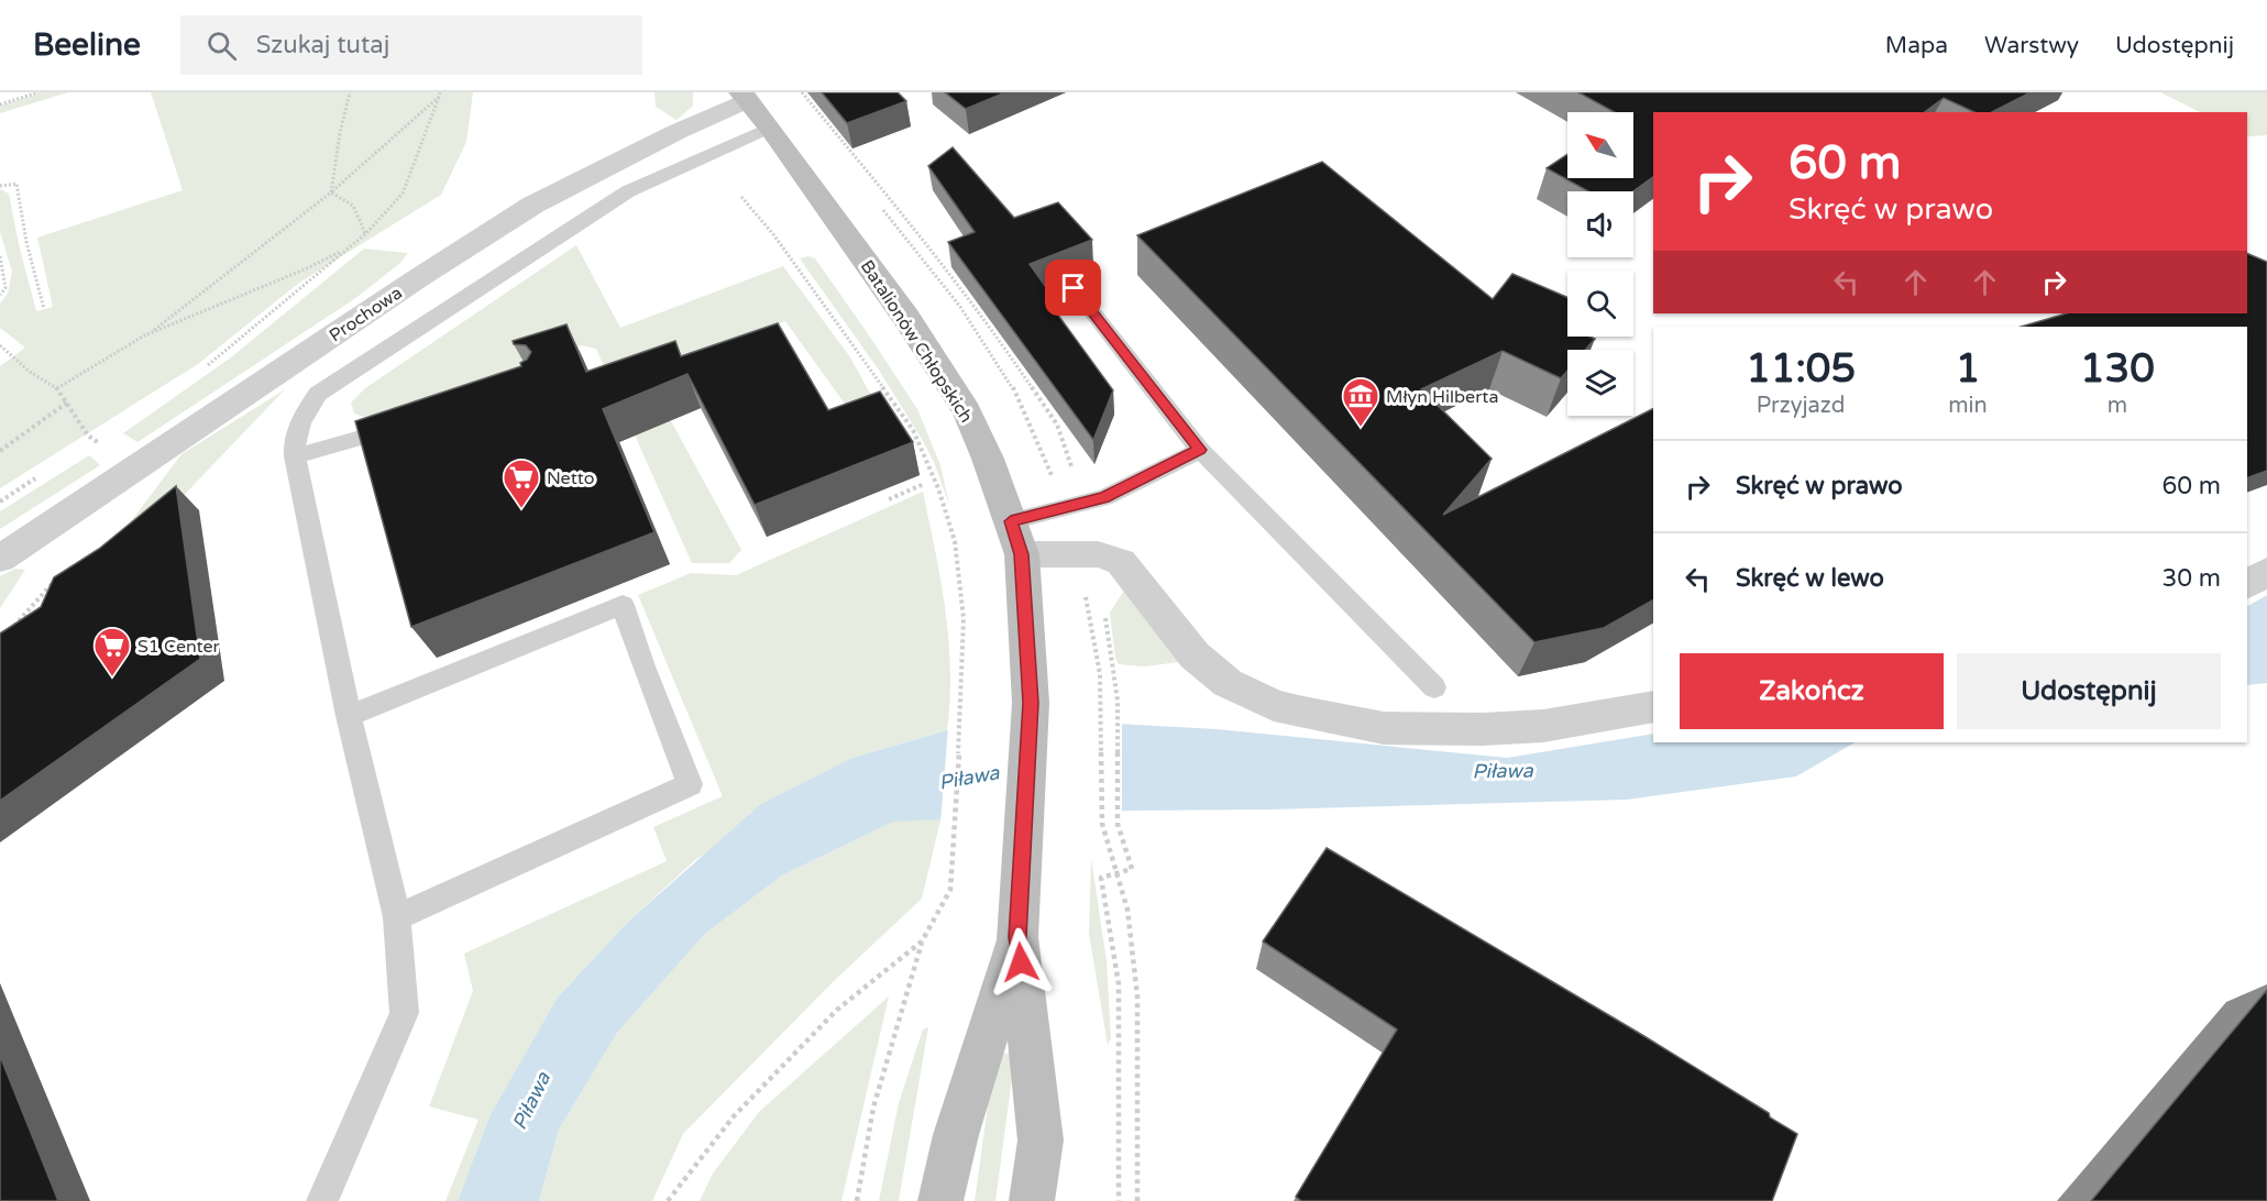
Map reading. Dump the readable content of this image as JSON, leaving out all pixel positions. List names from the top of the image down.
{
  "streets": {
    "main road": ["Batalionów Chłopskich"],
    "street": ["Prochowa"]
  },
  "crossings": [
    ["Prochowa", "Batalionów Chłopskich"]
  ],
  "water": ["Piława"],
  "places": {
    "museum": ["Młyn Hilberta"],
    "supermarket": ["Netto", "S1 Center"]
  },
  "north": "top left",
  "page": {
    "header": "Beeline",
    "search": "Szukaj tutaj",
    "nav": ["Mapa", "Warstwy", "Udostępnij"],
    "turn": ["60 m", "Skręć w prawo"],
    "eta": [
      "11:05",
      "Przyjazd",
      "1",
      "min",
      "130",
      "m"
    ],
    "list": [
      {
        "name": "Skręć w prawo",
        "value": "60 m"
      },
      {
        "name": "Skręć w lewo",
        "value": "30 m"
      }
    ],
    "buttons": ["Zakończ", "Udostępnij"]
  }
}
